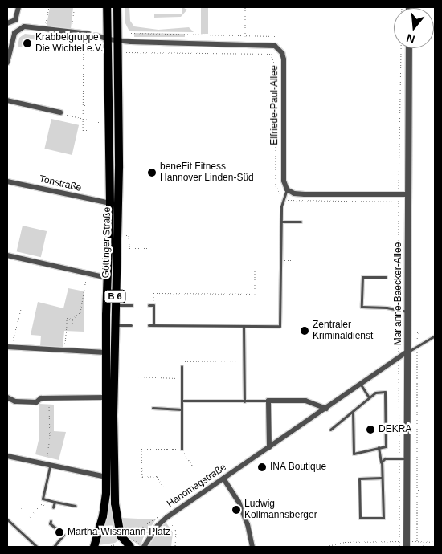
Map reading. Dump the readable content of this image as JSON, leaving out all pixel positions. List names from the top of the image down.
{
  "streets": {
    "main road": ["Göttinger Straße", "B 6"],
    "street": [
      "Elfriede-Paul-Allee",
      "Tonstraße",
      "Marianne-Baecker-Allee",
      "Hanomagstraße"
    ]
  },
  "crossings": [
    ["Elfriede-Paul-Allee", "Göttinger Straße"],
    ["Tonstraße", "Göttinger Straße"],
    ["Marianne-Baecker-Allee", "Hanomagstraße"]
  ],
  "places": [
    "Krabbelgruppe Die Wichtel e.V.",
    "beneFit Fitness Hannover Linden-Süd",
    "Zentraler Kriminaldienst",
    "DEKRA",
    "INA Boutique",
    "Ludwig Kollmannsberger",
    "Martha-Wissmann-Platz"
  ],
  "north": "bottom"
}
